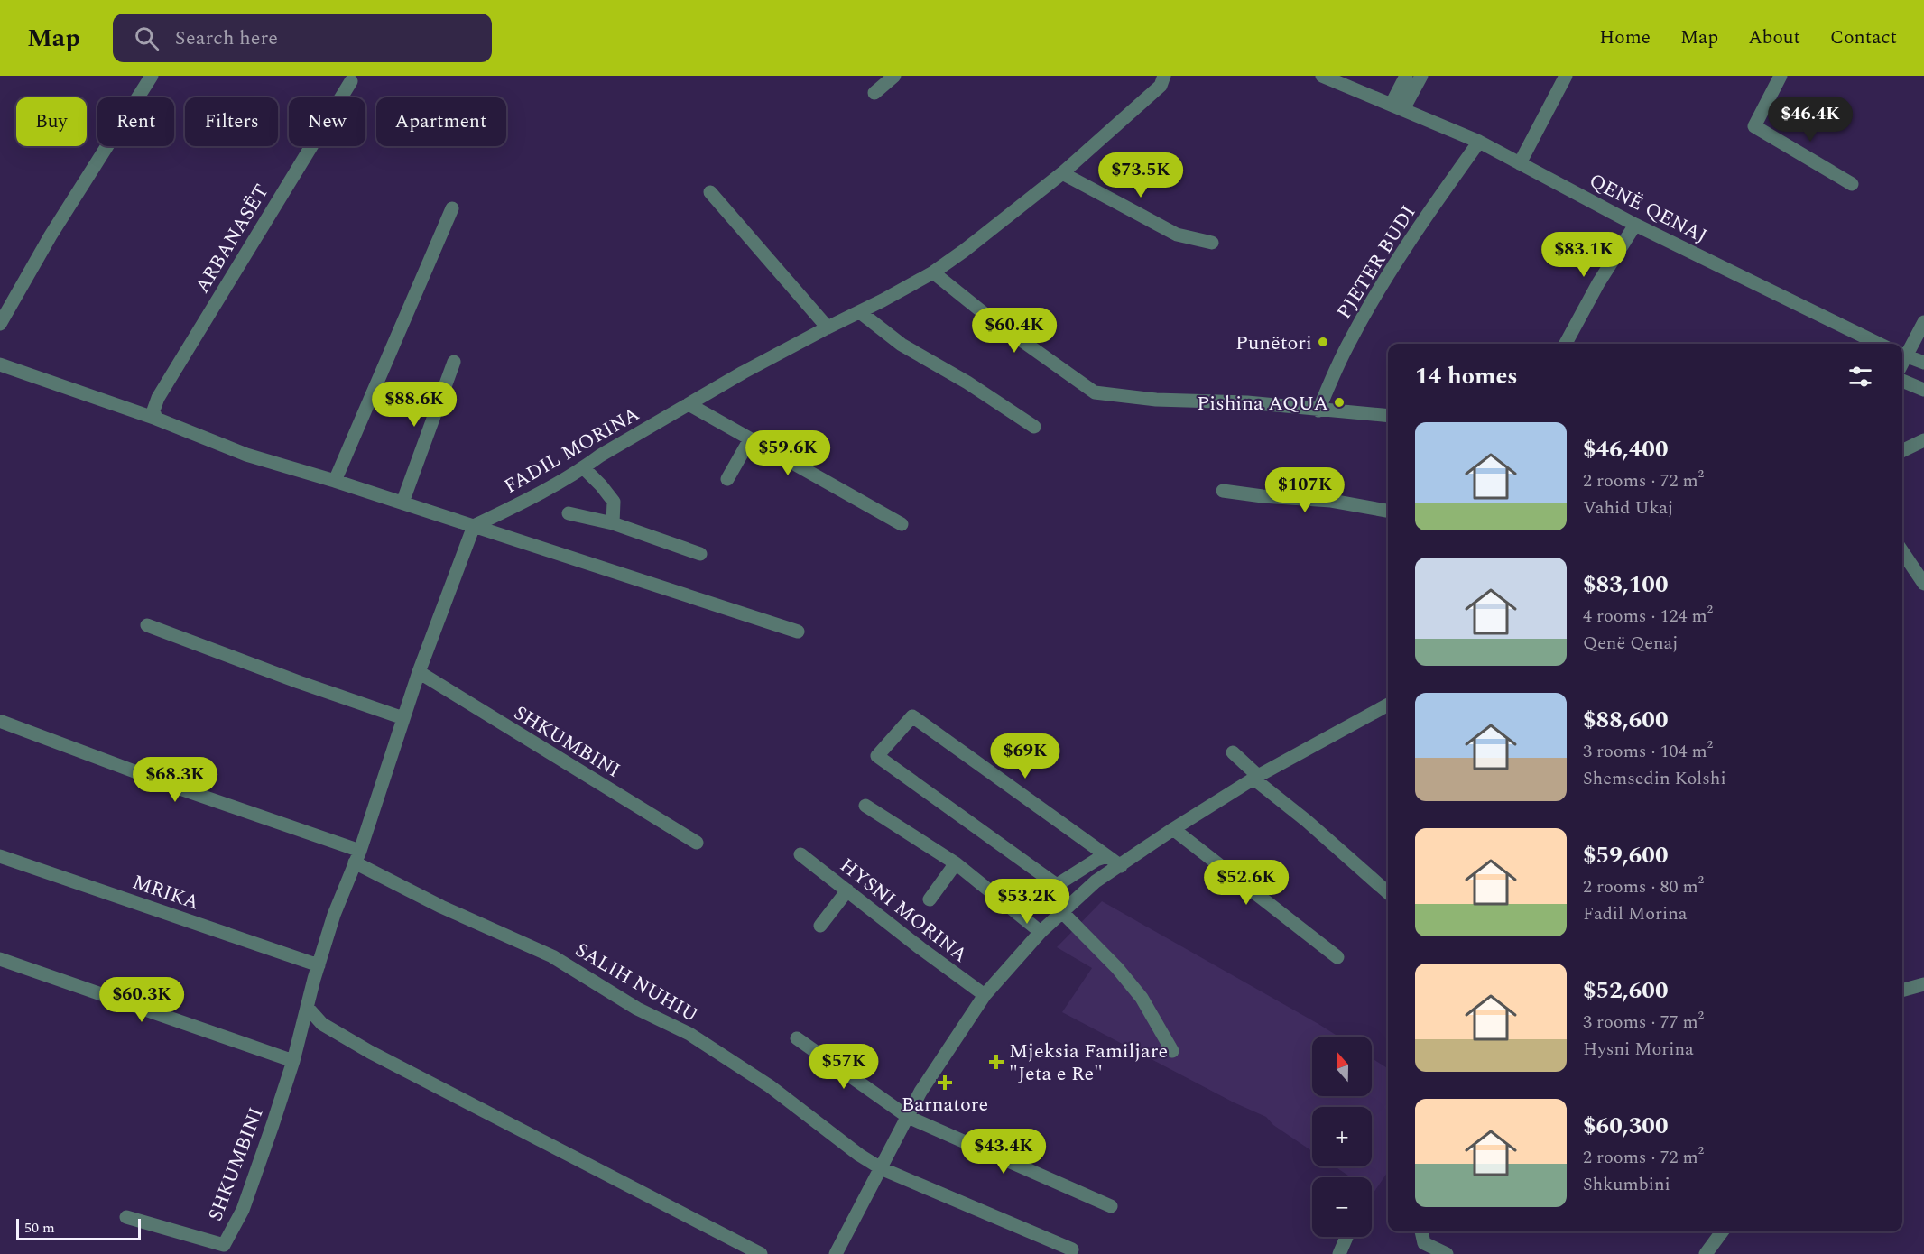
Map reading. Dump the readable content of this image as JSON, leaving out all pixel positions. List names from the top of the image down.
{
  "streets": {
    "street": [
      "QENË QENAJ",
      "ARBANASËT",
      "PJETER BUDI",
      "FADIL MORINA",
      "SHKUMBINI",
      "MRIKA",
      "HYSNI MORINA",
      "SALIH NUHIU"
    ]
  },
  "crossings": [
    ["QENË QENAJ", "PJETER BUDI"],
    ["FADIL MORINA", "SHKUMBINI"],
    ["SHKUMBINI", "MRIKA"],
    ["SHKUMBINI", "SALIH NUHIU"]
  ],
  "places": {
    "other": ["Punëtori", "Pishina AQUA"],
    "health": ["Mjeksia Familjare \"Jeta e Re\"", "Barnatore"]
  },
  "scale_bar": "50 m",
  "north": "top",
  "page": {
    "header": "Map",
    "search": "Search here",
    "nav": [
      "Home",
      "Map",
      "About",
      "Contact"
    ],
    "price": [
      "$46.4K",
      "$73.5K",
      "$83.1K",
      "$60.4K",
      "$88.6K",
      "$59.6K",
      "$107K",
      "$69K",
      "$68.3K",
      "$52.6K",
      "$53.2K",
      "$60.3K",
      "$57K",
      "$43.4K"
    ],
    "chip": [
      "Buy",
      "Rent",
      "Filters",
      "New",
      "Apartment"
    ],
    "heading": "14 homes",
    "list": [
      {
        "name": "$46,400",
        "note": "2 rooms · 72 m² · Vahid Ukaj"
      },
      {
        "name": "$83,100",
        "note": "4 rooms · 124 m² · Qenë Qenaj"
      },
      {
        "name": "$88,600",
        "note": "3 rooms · 104 m² · Shemsedin Kolshi"
      },
      {
        "name": "$59,600",
        "note": "2 rooms · 80 m² · Fadil Morina"
      },
      {
        "name": "$52,600",
        "note": "3 rooms · 77 m² · Hysni Morina"
      },
      {
        "name": "$60,300",
        "note": "2 rooms · 72 m² · Shkumbini"
      }
    ],
    "map_buttons": ["+", "−"],
    "scale": "50 m"
  }
}
